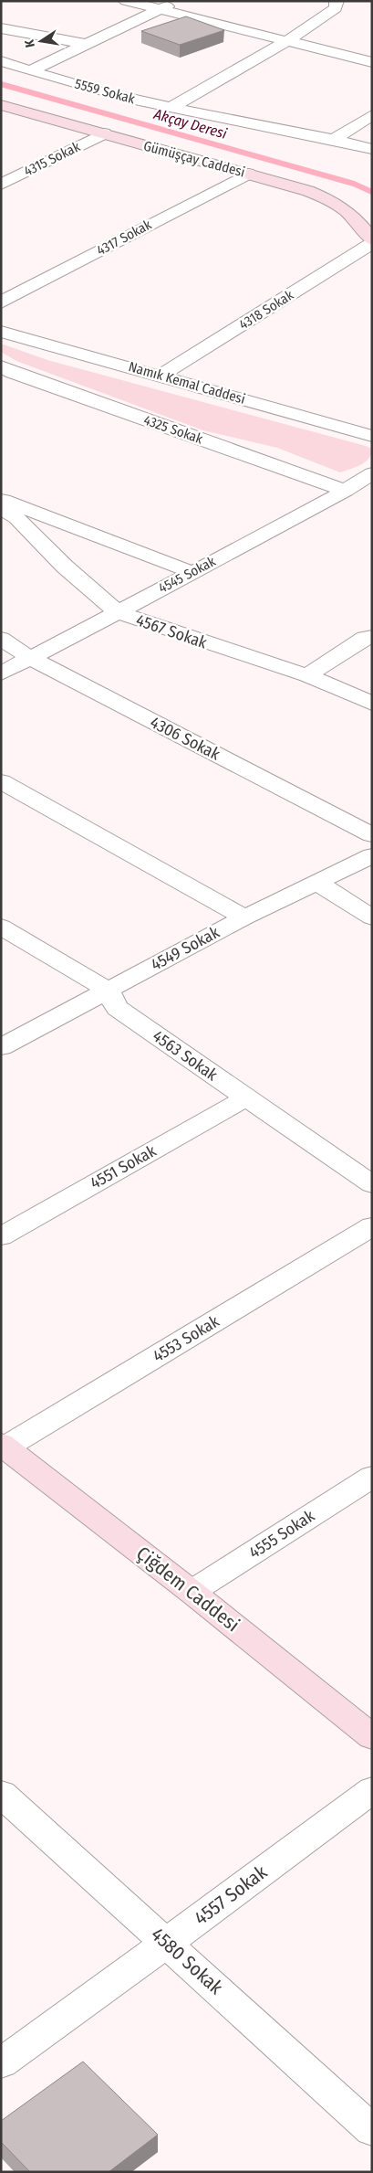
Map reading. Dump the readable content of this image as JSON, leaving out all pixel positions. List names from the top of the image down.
{
  "streets": {
    "street": [
      "5559 Sokak",
      "4315 Sokak",
      "Gümüşçay Caddesi",
      "4317 Sokak",
      "4318 Sokak",
      "Namık Kemal Caddesi",
      "4325 Sokak",
      "4545 Sokak",
      "4567 Sokak",
      "4306 Sokak",
      "4549 Sokak",
      "4563 Sokak",
      "4551 Sokak",
      "4553 Sokak",
      "4555 Sokak",
      "Çiğdem Caddesi",
      "4557 Sokak",
      "4580 Sokak"
    ]
  },
  "crossings": [
    ["4315 Sokak", "Gümüşçay Caddesi"],
    ["Gümüşçay Caddesi", "4317 Sokak"],
    ["Gümüşçay Caddesi", "4318 Sokak"],
    ["4318 Sokak", "Namık Kemal Caddesi"],
    ["4325 Sokak", "4545 Sokak"],
    ["4545 Sokak", "4567 Sokak"],
    ["4545 Sokak", "4306 Sokak"],
    ["4549 Sokak", "4563 Sokak"],
    ["4563 Sokak", "4551 Sokak"],
    ["4553 Sokak", "Çiğdem Caddesi"],
    ["4555 Sokak", "Çiğdem Caddesi"],
    ["4557 Sokak", "4580 Sokak"]
  ],
  "water": ["Akçay Deresi"],
  "north": "left"
}
